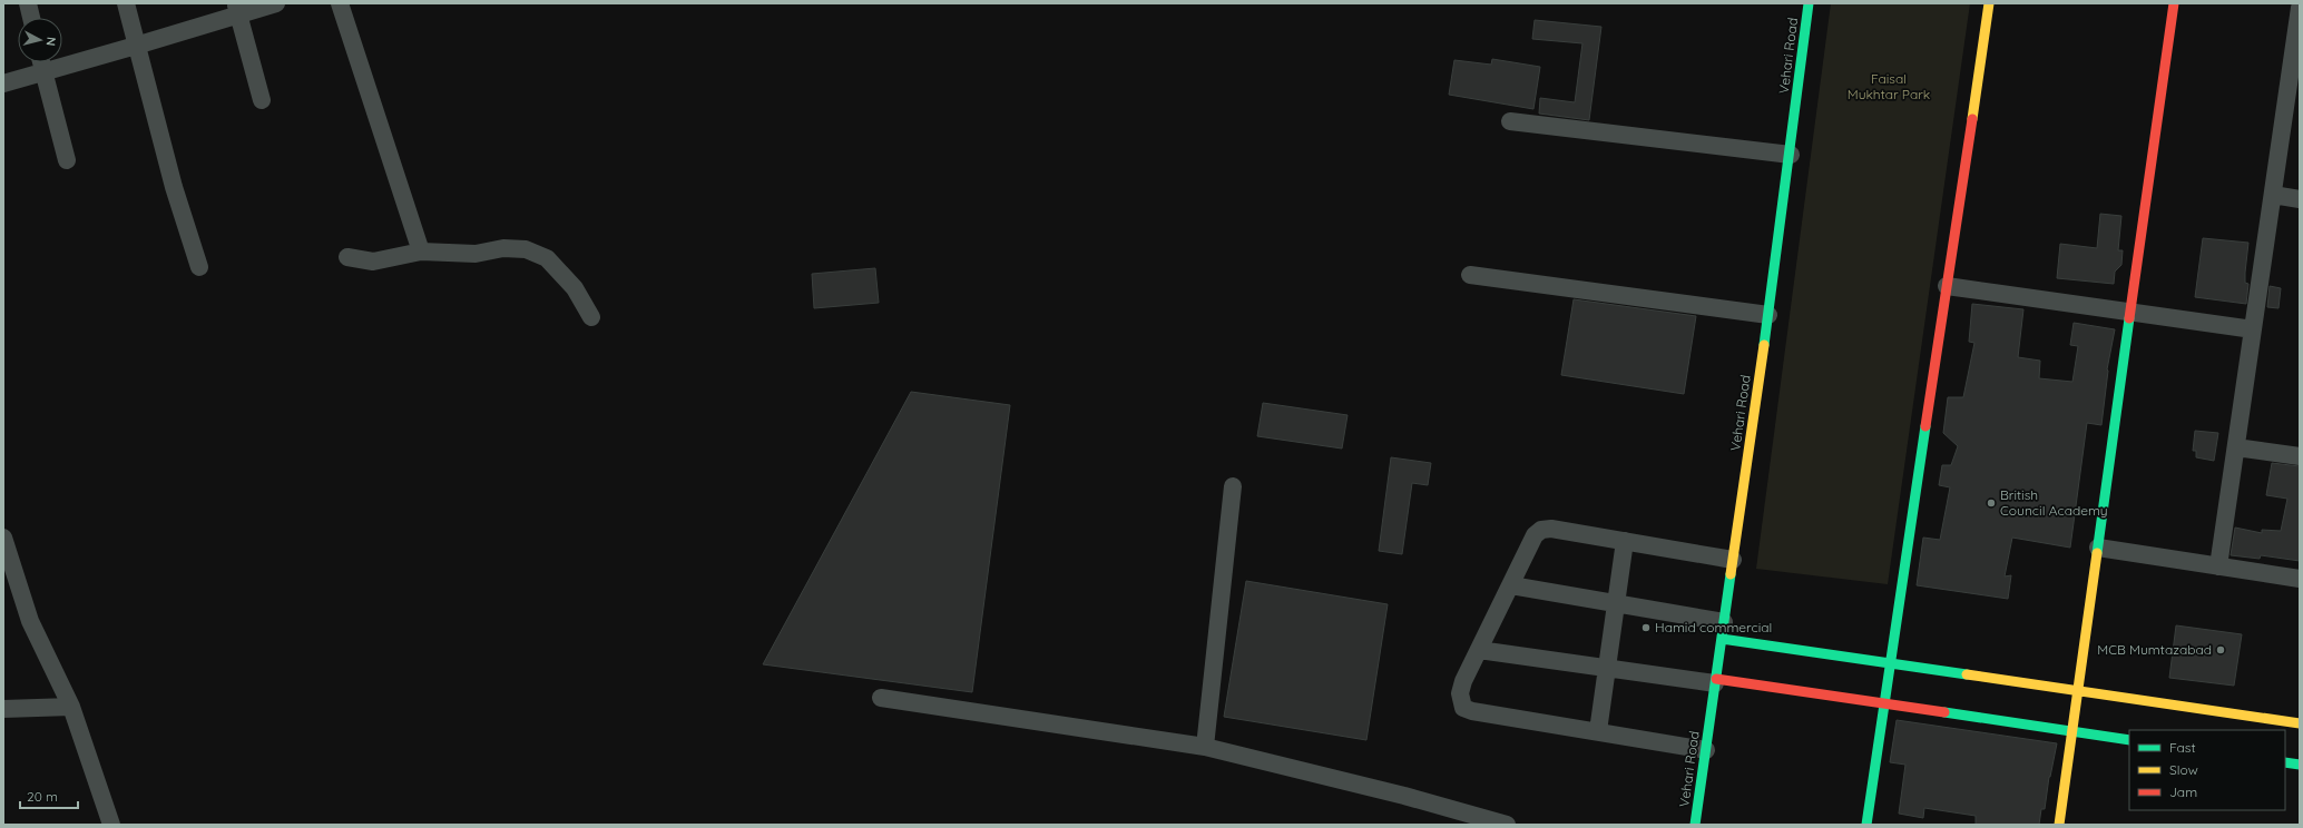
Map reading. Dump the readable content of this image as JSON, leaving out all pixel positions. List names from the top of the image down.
{
  "streets": {
    "street": ["Vehari Road"]
  },
  "parks": ["Faisal Mukhtar Park"],
  "places": ["British Council Academy", "Hamid commercial", "MCB Mumtazabad"],
  "legend": ["Fast", "Slow", "Jam"],
  "scale_bar": "20 m",
  "north": "right"
}
